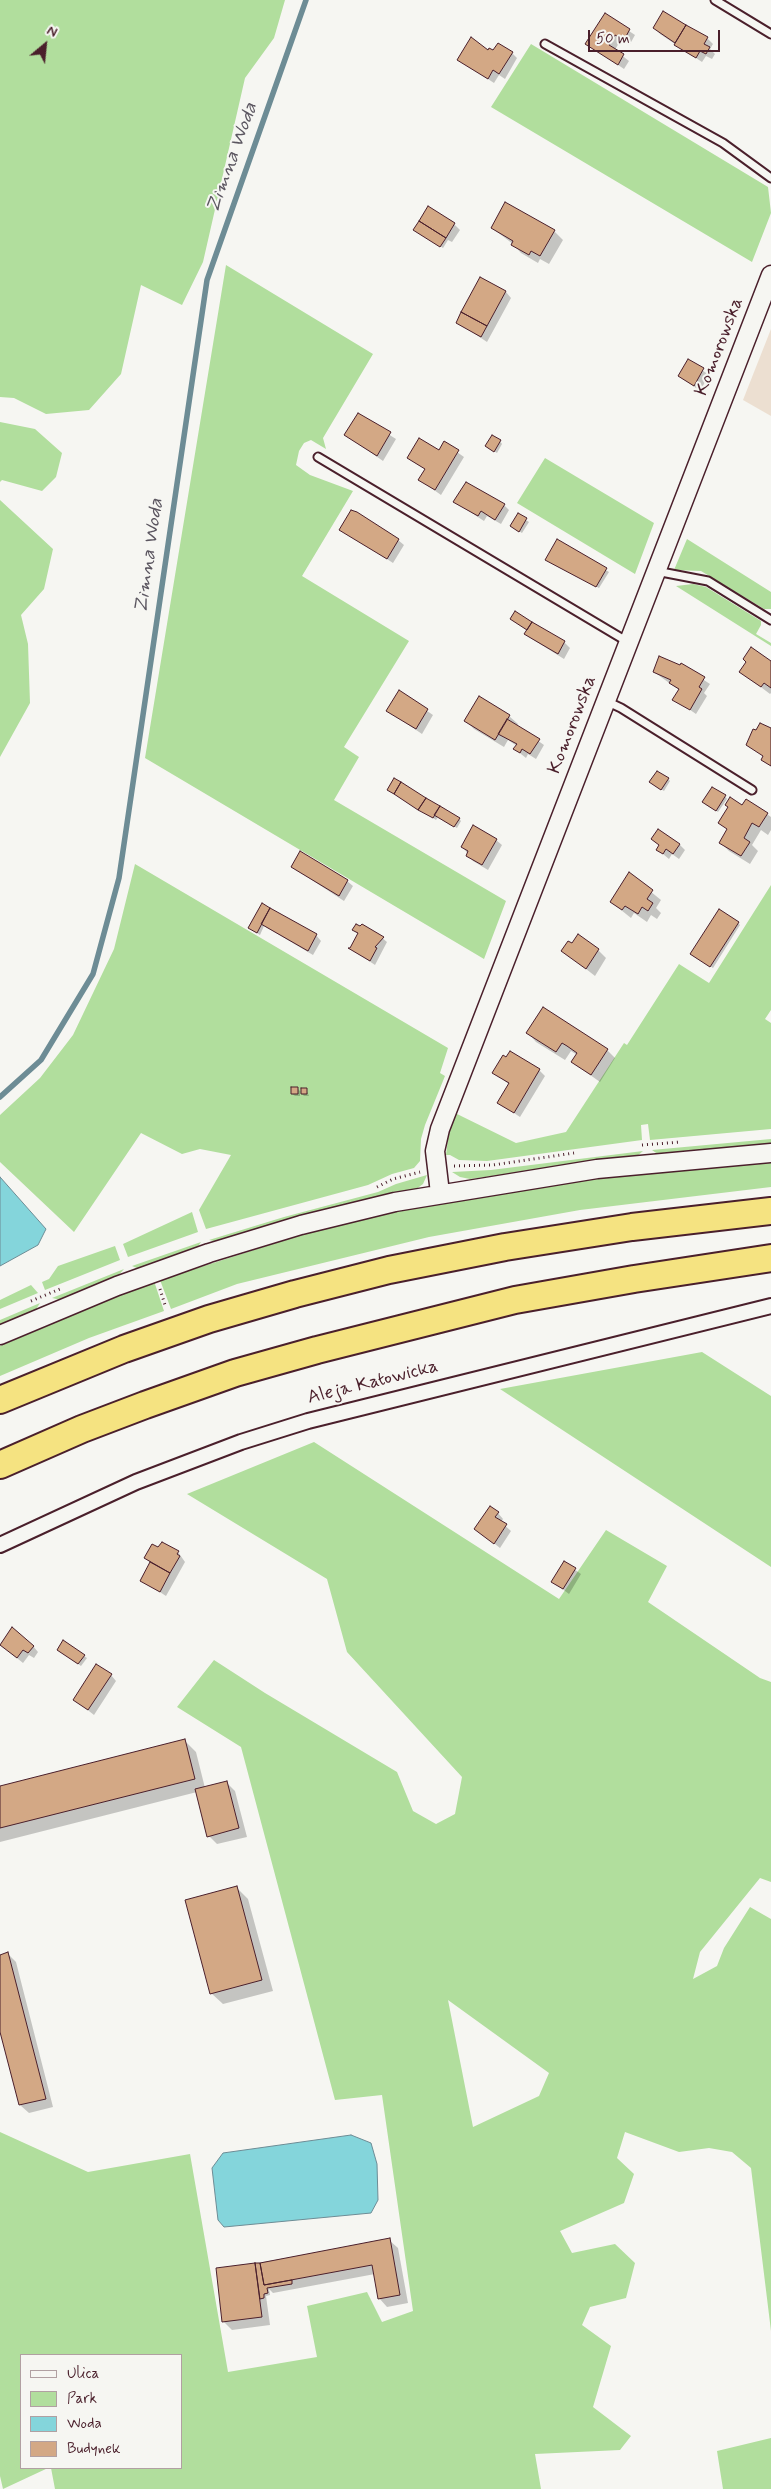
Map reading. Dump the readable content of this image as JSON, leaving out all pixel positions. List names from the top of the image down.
{
  "streets": {
    "street": ["Komorowska", "Aleja Katowicka"]
  },
  "water": ["Zimna Woda"],
  "legend": [
    "Ulica",
    "Park",
    "Woda",
    "Budynek"
  ],
  "scale_bar": "50 m",
  "north": "top right"
}
